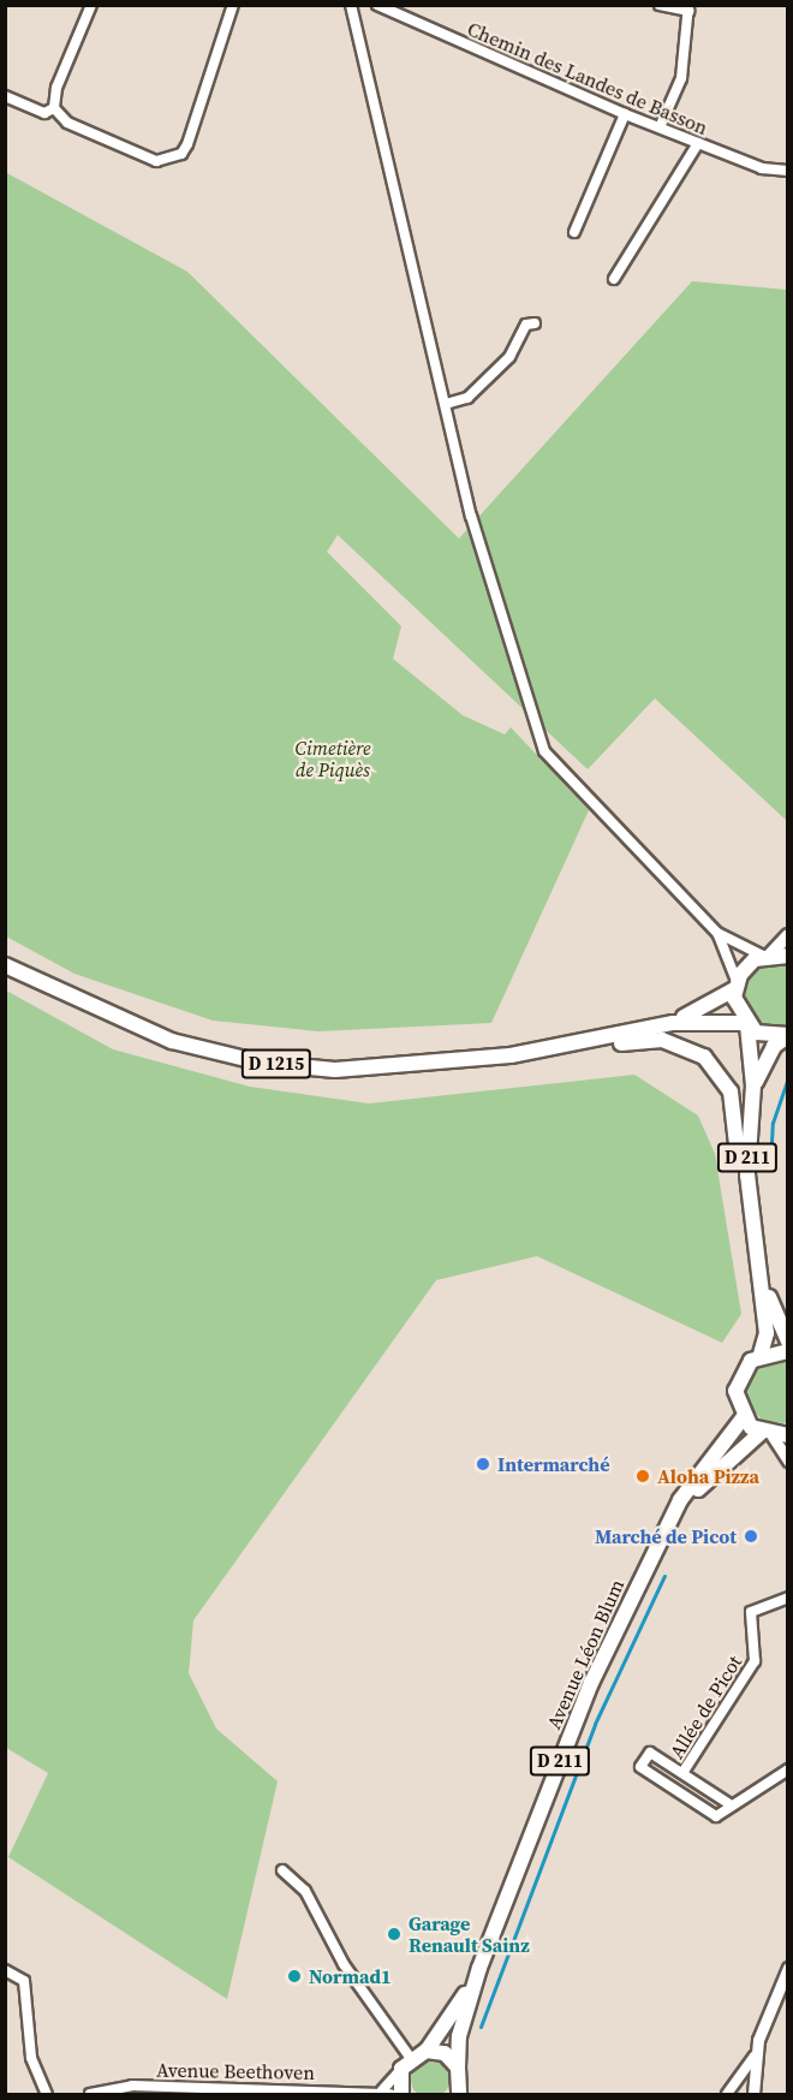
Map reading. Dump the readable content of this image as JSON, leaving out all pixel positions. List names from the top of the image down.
{
  "streets": {
    "main road": ["D 1215", "D 211", "Avenue Léon Blum"],
    "street": ["Chemin des Landes de Basson", "Allée de Picot", "Avenue Beethoven"]
  },
  "crossings": [
    ["D 1215", "D 211"]
  ],
  "parks": ["Cimetière de Piquès"],
  "places": [
    "Intermarché",
    "Aloha Pizza",
    "Marché de Picot",
    "Garage Renault Sainz",
    "Normad1"
  ]
}
